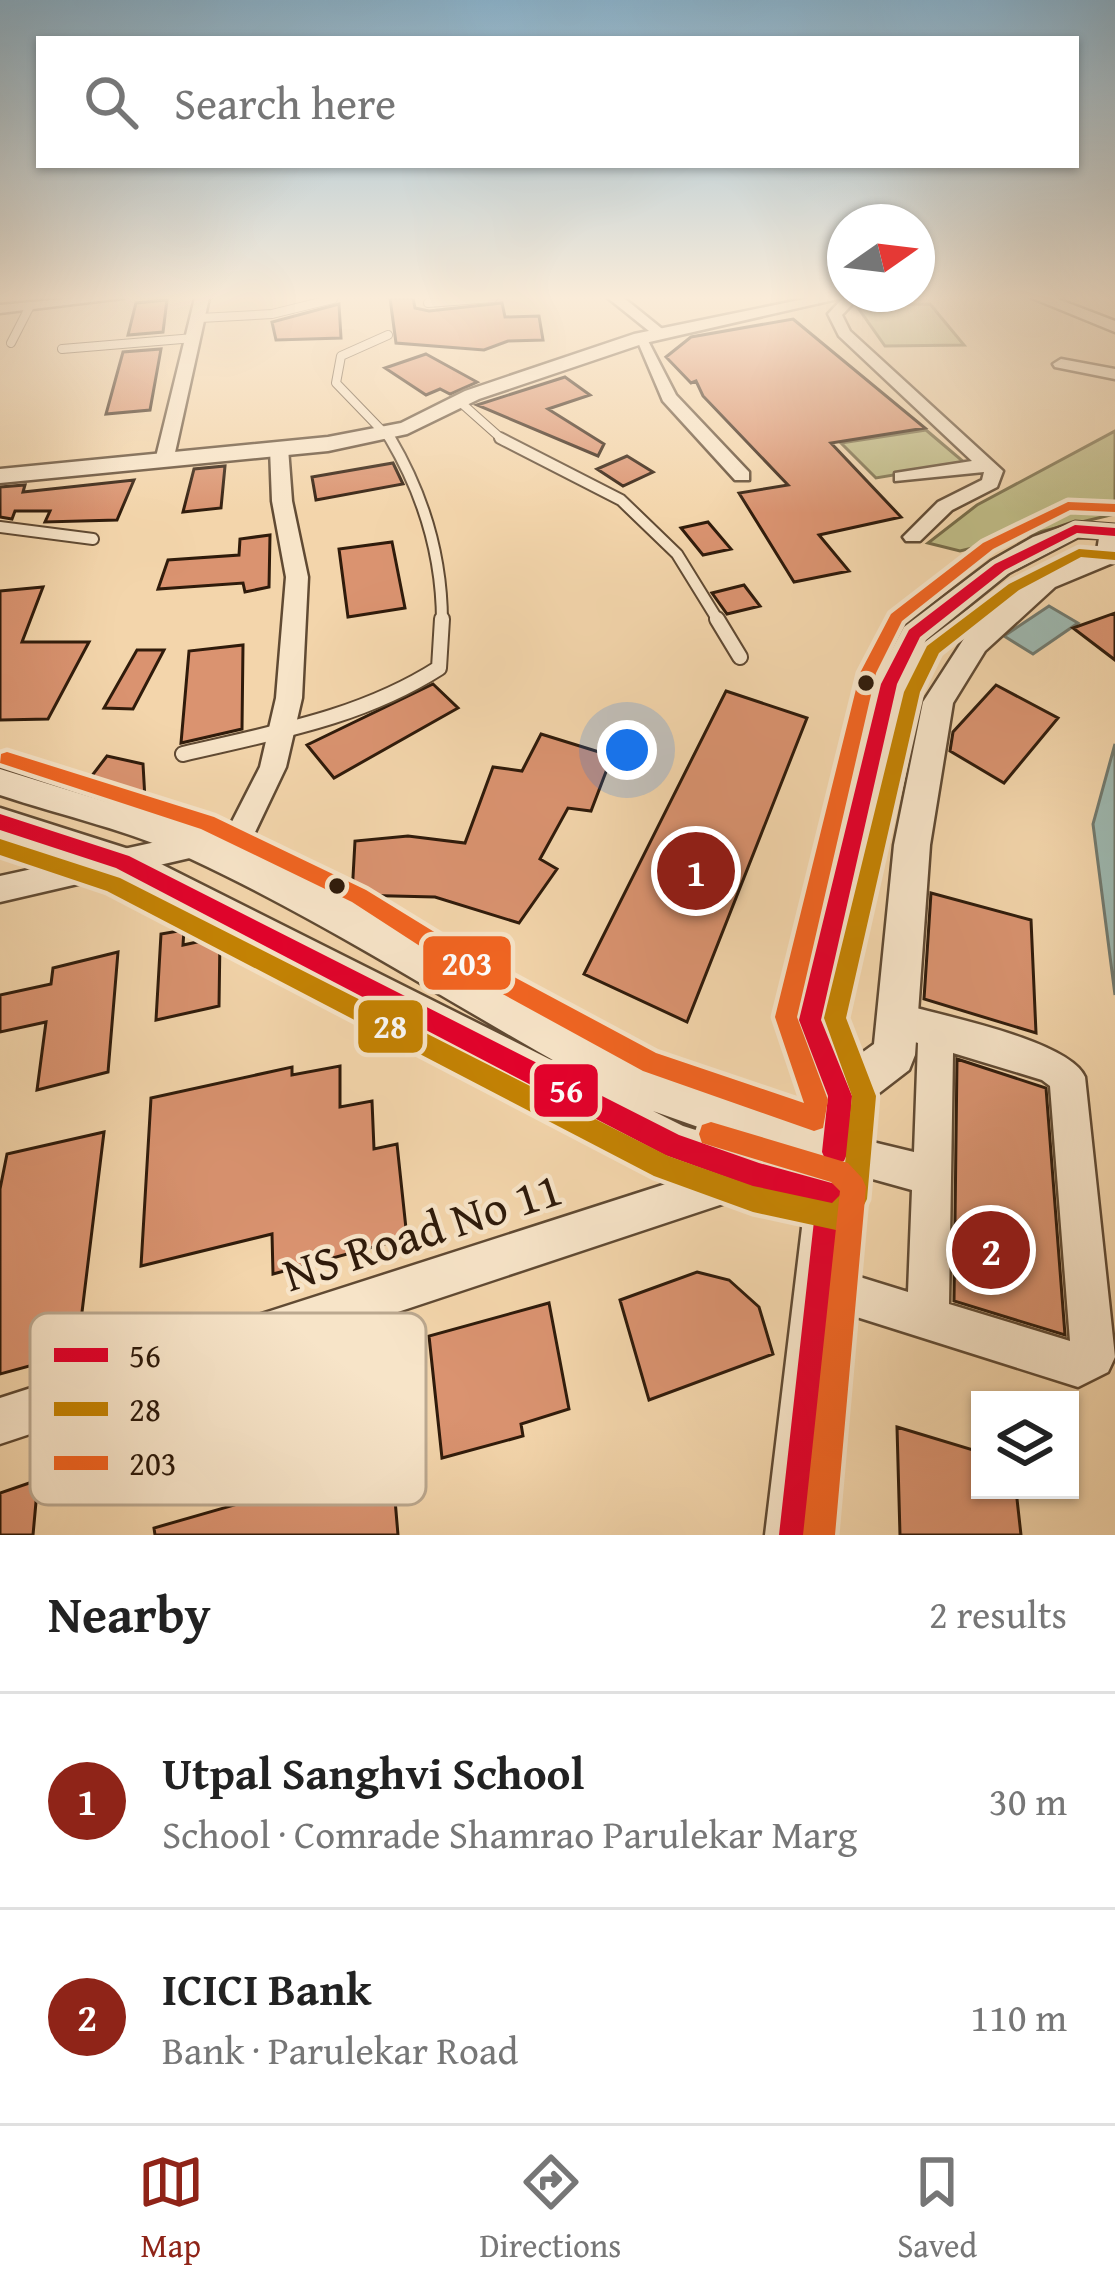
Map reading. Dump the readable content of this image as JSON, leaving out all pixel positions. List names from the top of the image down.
{
  "streets": {
    "street": ["NS Road No 11"]
  },
  "lines": ["transit line 203", "transit line 56", "transit line 28"],
  "legend": ["56", "28", "203"],
  "north": "right",
  "page": {
    "search": "Search here",
    "pins": ["1", "2"],
    "heading": ["Nearby", "2 results"],
    "list": [
      {
        "mark": "1",
        "name": "Utpal Sanghvi School",
        "note": "School · Comrade Shamrao Parulekar Marg",
        "value": "30 m"
      },
      {
        "mark": "2",
        "name": "ICICI Bank",
        "note": "Bank · Parulekar Road",
        "value": "110 m"
      }
    ],
    "nav": ["Map", "Directions", "Saved"]
  }
}
